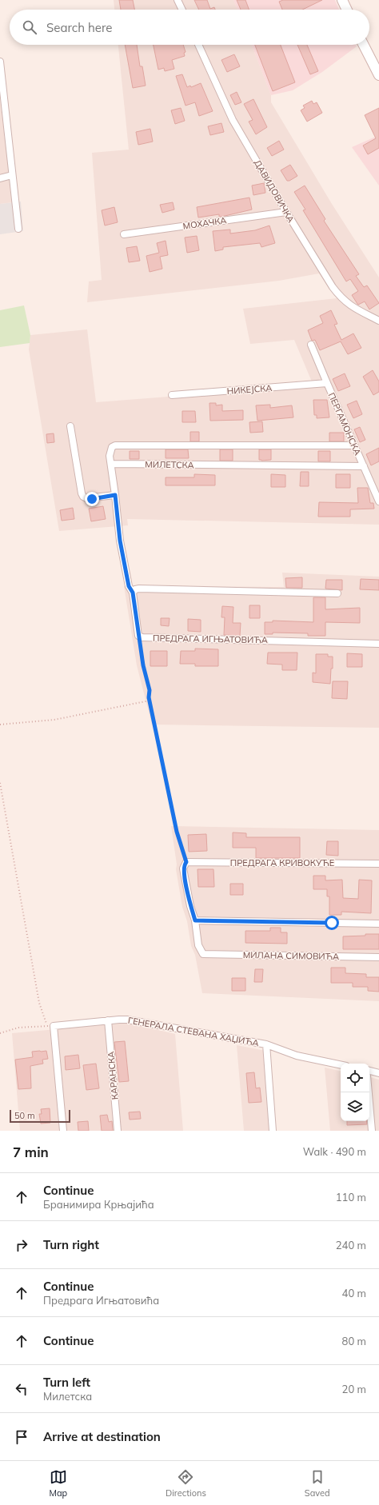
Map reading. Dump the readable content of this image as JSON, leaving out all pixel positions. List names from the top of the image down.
{
  "streets": {
    "street": [
      "ДАВИДОВИЧКА",
      "МОХАЧКА",
      "НИКЕЈСКА",
      "ПЕРГАМОНСКА",
      "МИЛЕТСКА",
      "ПРЕДРАГА ИГЊАТОВИЋА",
      "ПРЕДРАГА КРИВОКУЋЕ",
      "МИЛАНА СИМОВИЋА",
      "ГЕНЕРАЛА СТЕВАНА ХАЏИЋА",
      "КАРАНСКА"
    ]
  },
  "crossings": [
    ["ДАВИДОВИЧКА", "МОХАЧКА"],
    ["НИКЕЈСКА", "ПЕРГАМОНСКА"],
    ["ПЕРГАМОНСКА", "МИЛЕТСКА"],
    ["ГЕНЕРАЛА СТЕВАНА ХАЏИЋА", "КАРАНСКА"]
  ],
  "scale_bar": "50 m",
  "page": {
    "search": "Search here",
    "scale": "50 m",
    "heading": ["7 min", "Walk · 490 m"],
    "list": [
      ["Continue", "Бранимира Крњајића", "110 m"],
      ["Turn right", "240 m"],
      ["Continue", "Предрага Игњатовића", "40 m"],
      ["Continue", "80 m"],
      ["Turn left", "Милетска", "20 m"],
      "Arrive at destination"
    ],
    "nav": ["Map", "Directions", "Saved"]
  }
}
